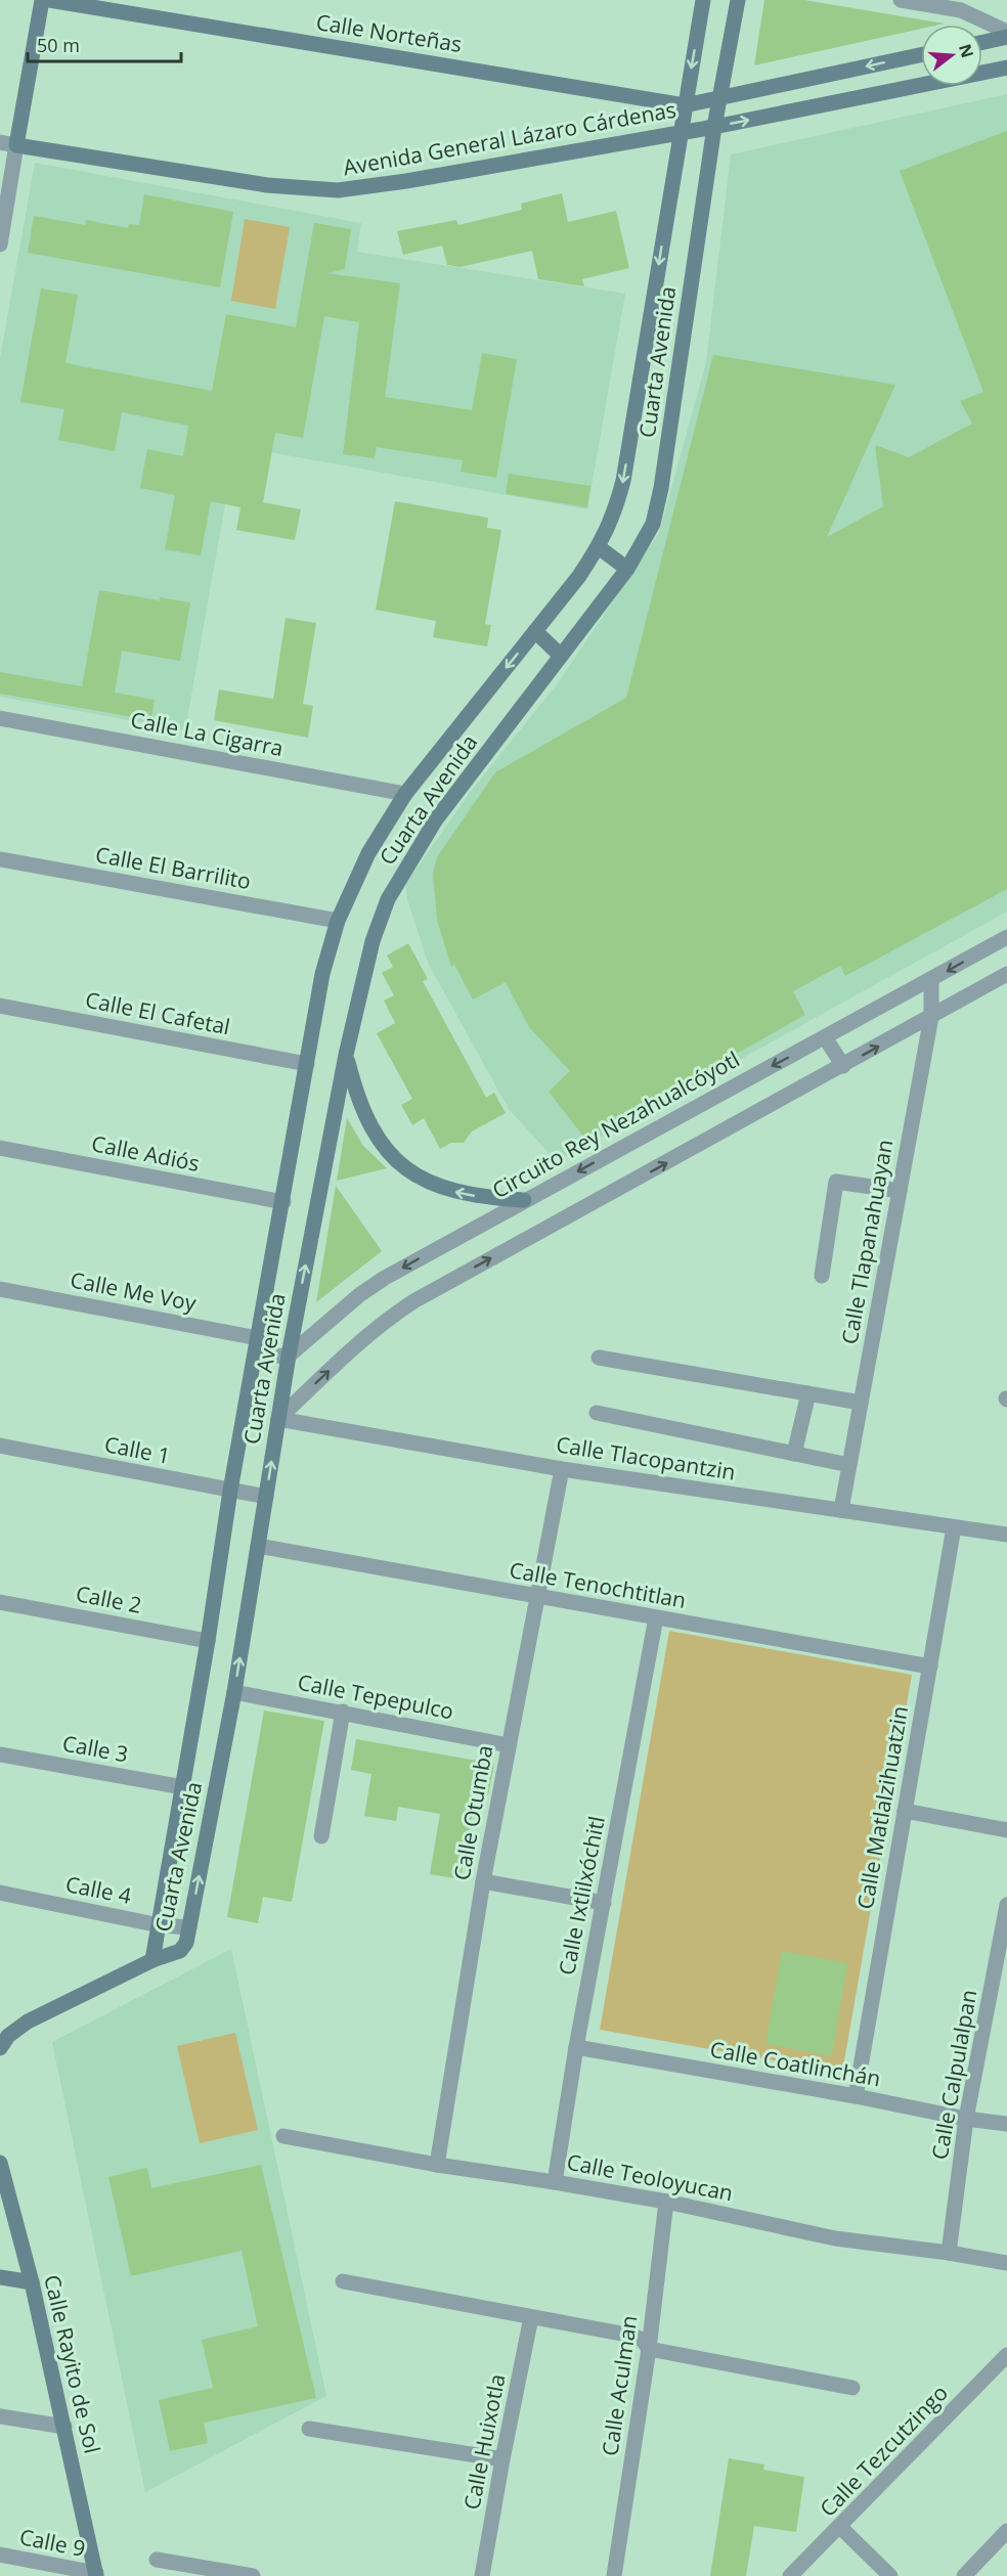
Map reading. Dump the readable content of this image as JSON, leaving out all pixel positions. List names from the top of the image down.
{
  "streets": {
    "main road": [
      "Calle Norteñas",
      "Avenida General Lázaro Cárdenas",
      "Cuarta Avenida",
      "Calle Rayito de Sol"
    ],
    "street": [
      "Calle La Cigarra",
      "Calle El Barrilito",
      "Calle El Cafetal",
      "Circuito Rey Nezahualcóyotl",
      "Calle Adiós",
      "Calle Tlapanahuayan",
      "Calle Me Voy",
      "Calle 1",
      "Calle Tlacopantzin",
      "Calle Tenochtitlan",
      "Calle 2",
      "Calle Tepepulco",
      "Calle 3",
      "Calle Matlalzihuatzin",
      "Calle Otumba",
      "Calle 4",
      "Calle Ixtlilxóchitl",
      "Calle Coatlinchán",
      "Calle Calpulalpan",
      "Calle Teoloyucan",
      "Calle Aculman",
      "Calle Huixotla",
      "Calle Tezcutzingo",
      "Calle 9"
    ]
  },
  "crossings": [
    ["Calle Norteñas", "Avenida General Lázaro Cárdenas"],
    ["Calle Norteñas", "Cuarta Avenida"],
    ["Avenida General Lázaro Cárdenas", "Cuarta Avenida"],
    ["Cuarta Avenida", "Calle La Cigarra"],
    ["Cuarta Avenida", "Calle El Barrilito"],
    ["Cuarta Avenida", "Calle El Cafetal"],
    ["Cuarta Avenida", "Circuito Rey Nezahualcóyotl"],
    ["Cuarta Avenida", "Calle Adiós"],
    ["Cuarta Avenida", "Calle Me Voy"],
    ["Cuarta Avenida", "Calle 1"],
    ["Cuarta Avenida", "Calle Tlacopantzin"],
    ["Cuarta Avenida", "Calle Tenochtitlan"],
    ["Cuarta Avenida", "Calle 2"],
    ["Cuarta Avenida", "Calle Tepepulco"],
    ["Cuarta Avenida", "Calle 3"],
    ["Cuarta Avenida", "Calle 4"],
    ["Circuito Rey Nezahualcóyotl", "Calle Tlapanahuayan"],
    ["Calle Tlapanahuayan", "Calle Tlacopantzin"],
    ["Calle Tlacopantzin", "Calle Matlalzihuatzin"],
    ["Calle Tlacopantzin", "Calle Otumba"],
    ["Calle Tenochtitlan", "Calle Matlalzihuatzin"],
    ["Calle Tenochtitlan", "Calle Otumba"],
    ["Calle Tenochtitlan", "Calle Ixtlilxóchitl"],
    ["Calle Tepepulco", "Calle Otumba"],
    ["Calle Matlalzihuatzin", "Calle Coatlinchán"],
    ["Calle Otumba", "Calle Teoloyucan"],
    ["Calle Ixtlilxóchitl", "Calle Coatlinchán"],
    ["Calle Ixtlilxóchitl", "Calle Teoloyucan"],
    ["Calle Coatlinchán", "Calle Calpulalpan"],
    ["Calle Calpulalpan", "Calle Teoloyucan"],
    ["Calle Teoloyucan", "Calle Aculman"],
    ["Calle Rayito de Sol", "Calle 9"]
  ],
  "scale_bar": "50 m",
  "north": "right"
}
